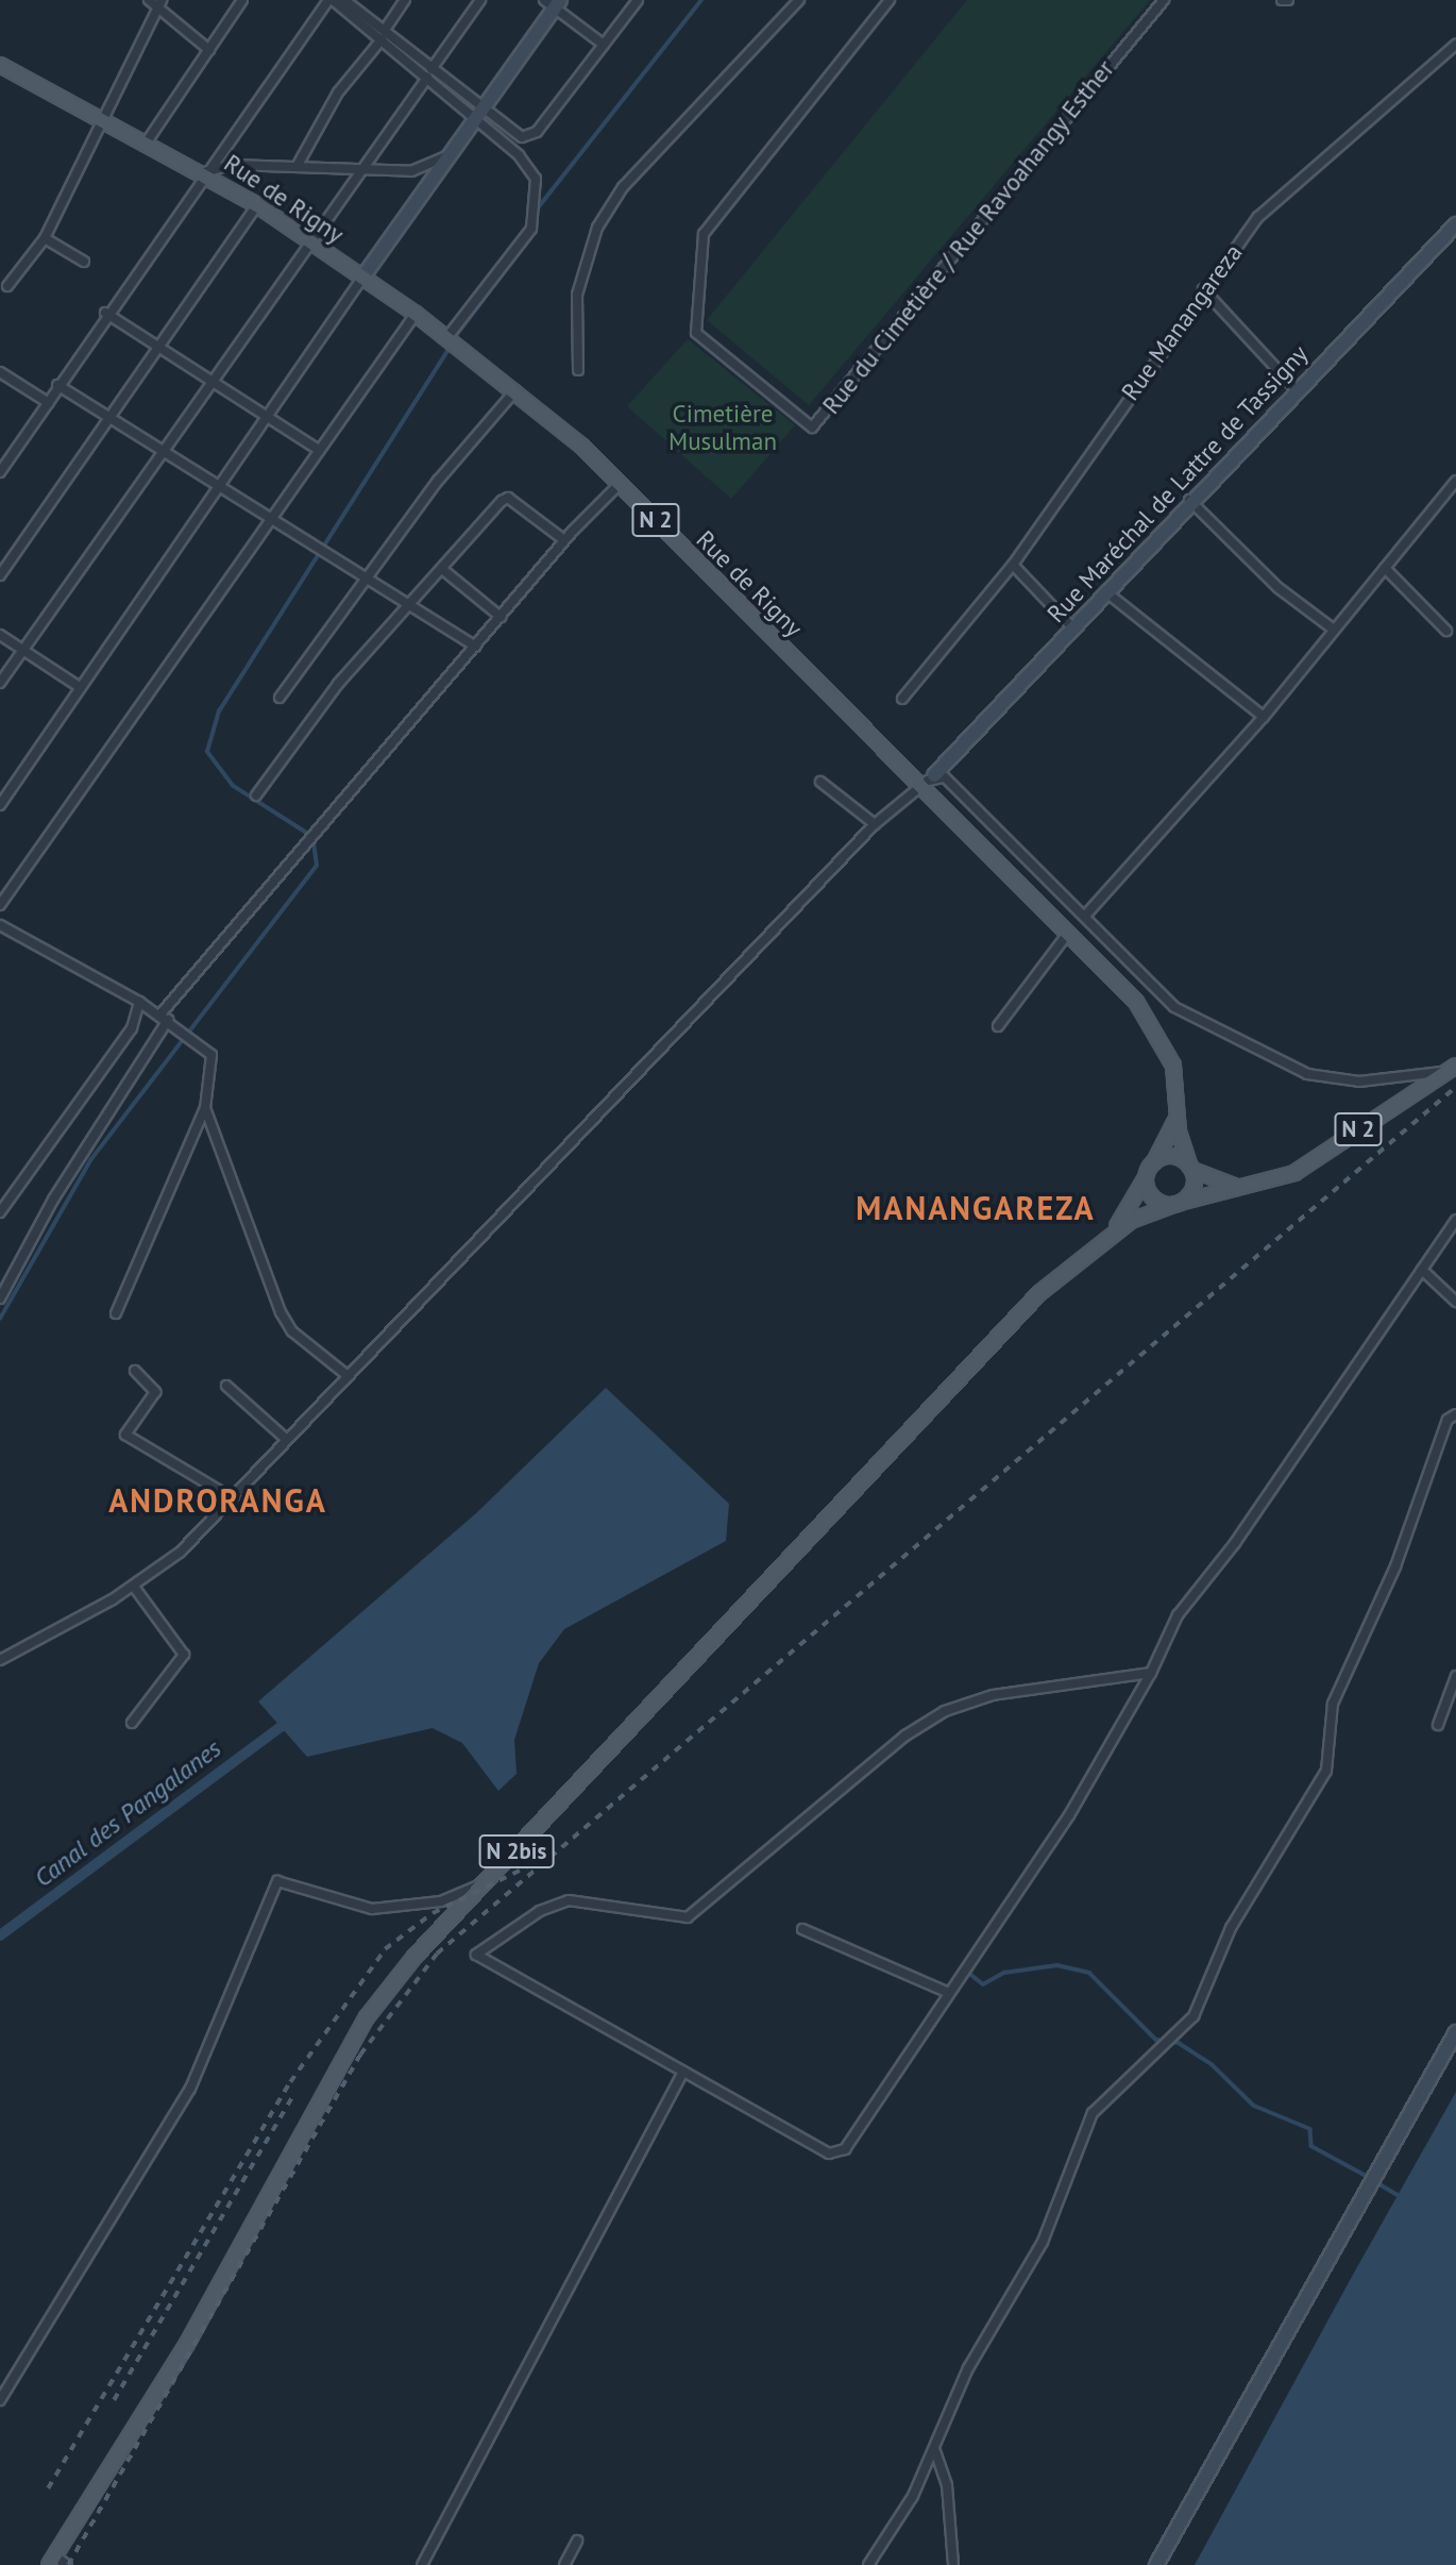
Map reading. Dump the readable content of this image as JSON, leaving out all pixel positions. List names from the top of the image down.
{
  "streets": {
    "main road": ["Rue de Rigny", "N 2", "N 2bis"],
    "street": ["Rue du Cimetière / Rue Ravoahangy Esther", "Rue Manangareza", "Rue Maréchal de Lattre de Tassigny"]
  },
  "crossings": [
    ["Rue de Rigny", "Rue Maréchal de Lattre de Tassigny"],
    ["Rue de Rigny", "N 2"]
  ],
  "districts": ["MANANGAREZA", "ANDRORANGA"],
  "water": ["Canal des Pangalanes"],
  "parks": ["Cimetière Musulman"]
}
